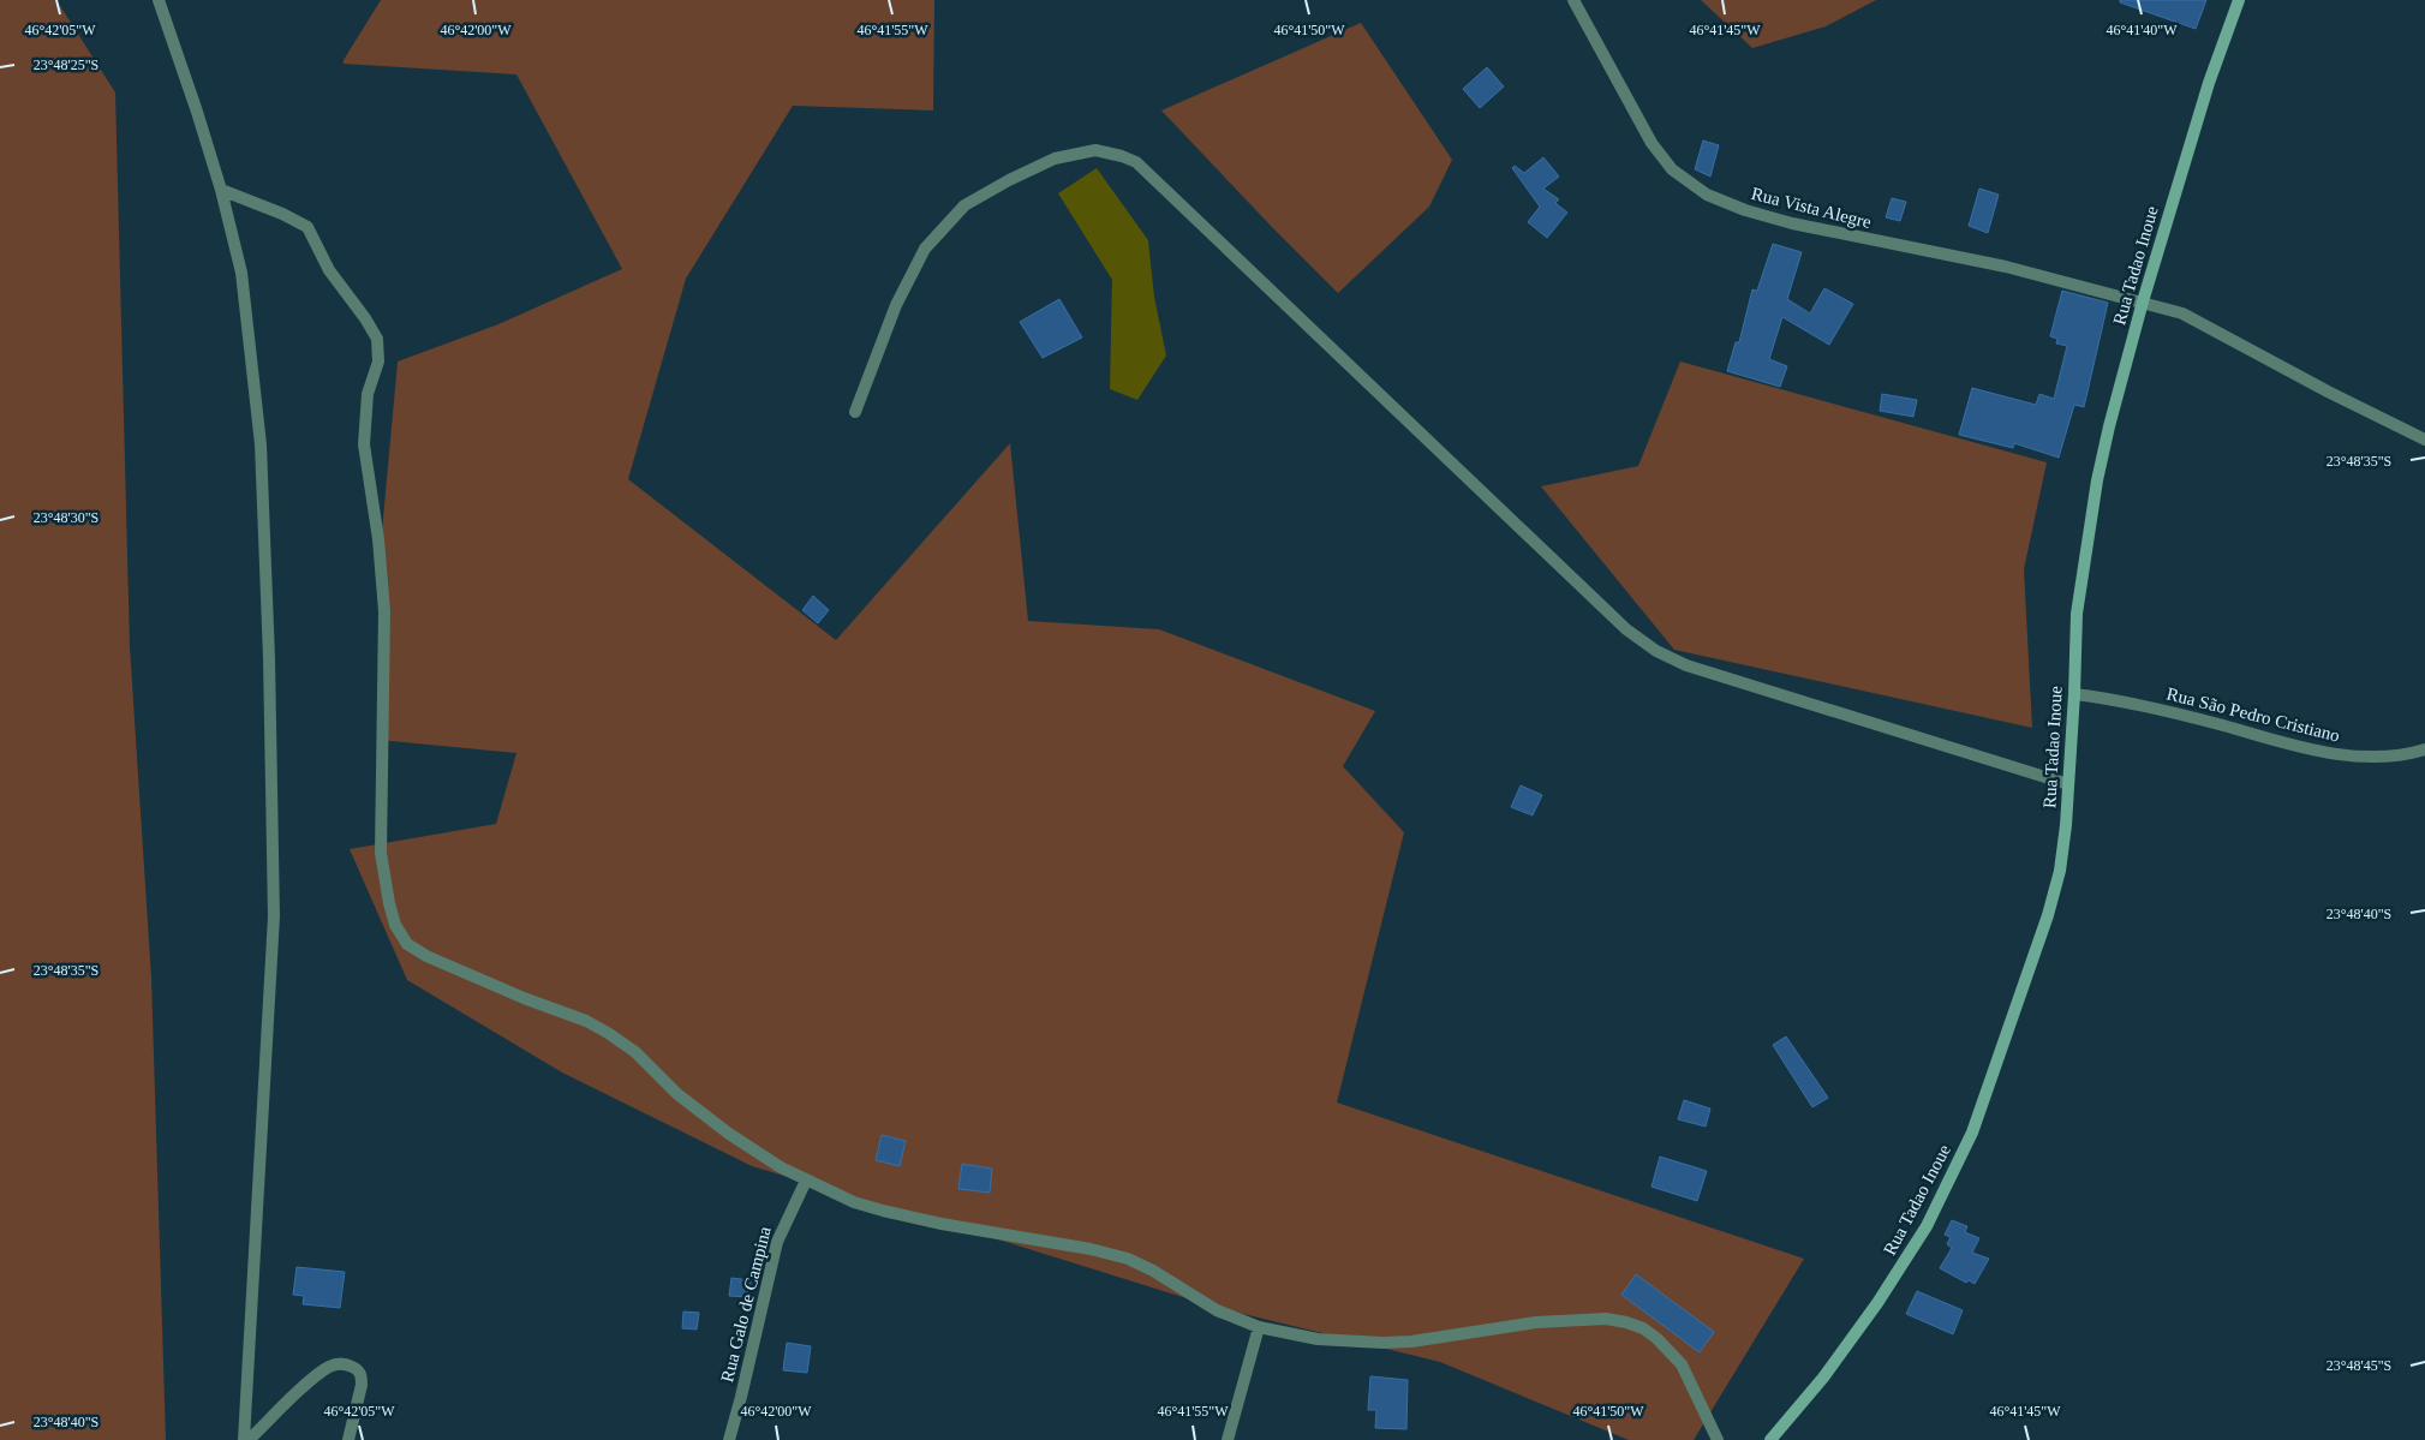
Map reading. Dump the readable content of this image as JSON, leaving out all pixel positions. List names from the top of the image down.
{
  "streets": {
    "street": [
      "Rua Vista Alegre",
      "Rua Tadao Inoue",
      "Rua São Pedro Cristiano",
      "Rua Galo de Campina"
    ]
  },
  "crossings": [
    ["Rua Vista Alegre", "Rua Tadao Inoue"],
    ["Rua Tadao Inoue", "Rua São Pedro Cristiano"]
  ],
  "coordinates": [
    "46°42'05\"W",
    "46°42'00\"W",
    "46°41'55\"W",
    "46°41'50\"W",
    "46°41'45\"W",
    "46°41'40\"W",
    "23°48'25\"S",
    "23°48'35\"S",
    "23°48'30\"S",
    "23°48'40\"S",
    "23°48'45\"S"
  ]
}
